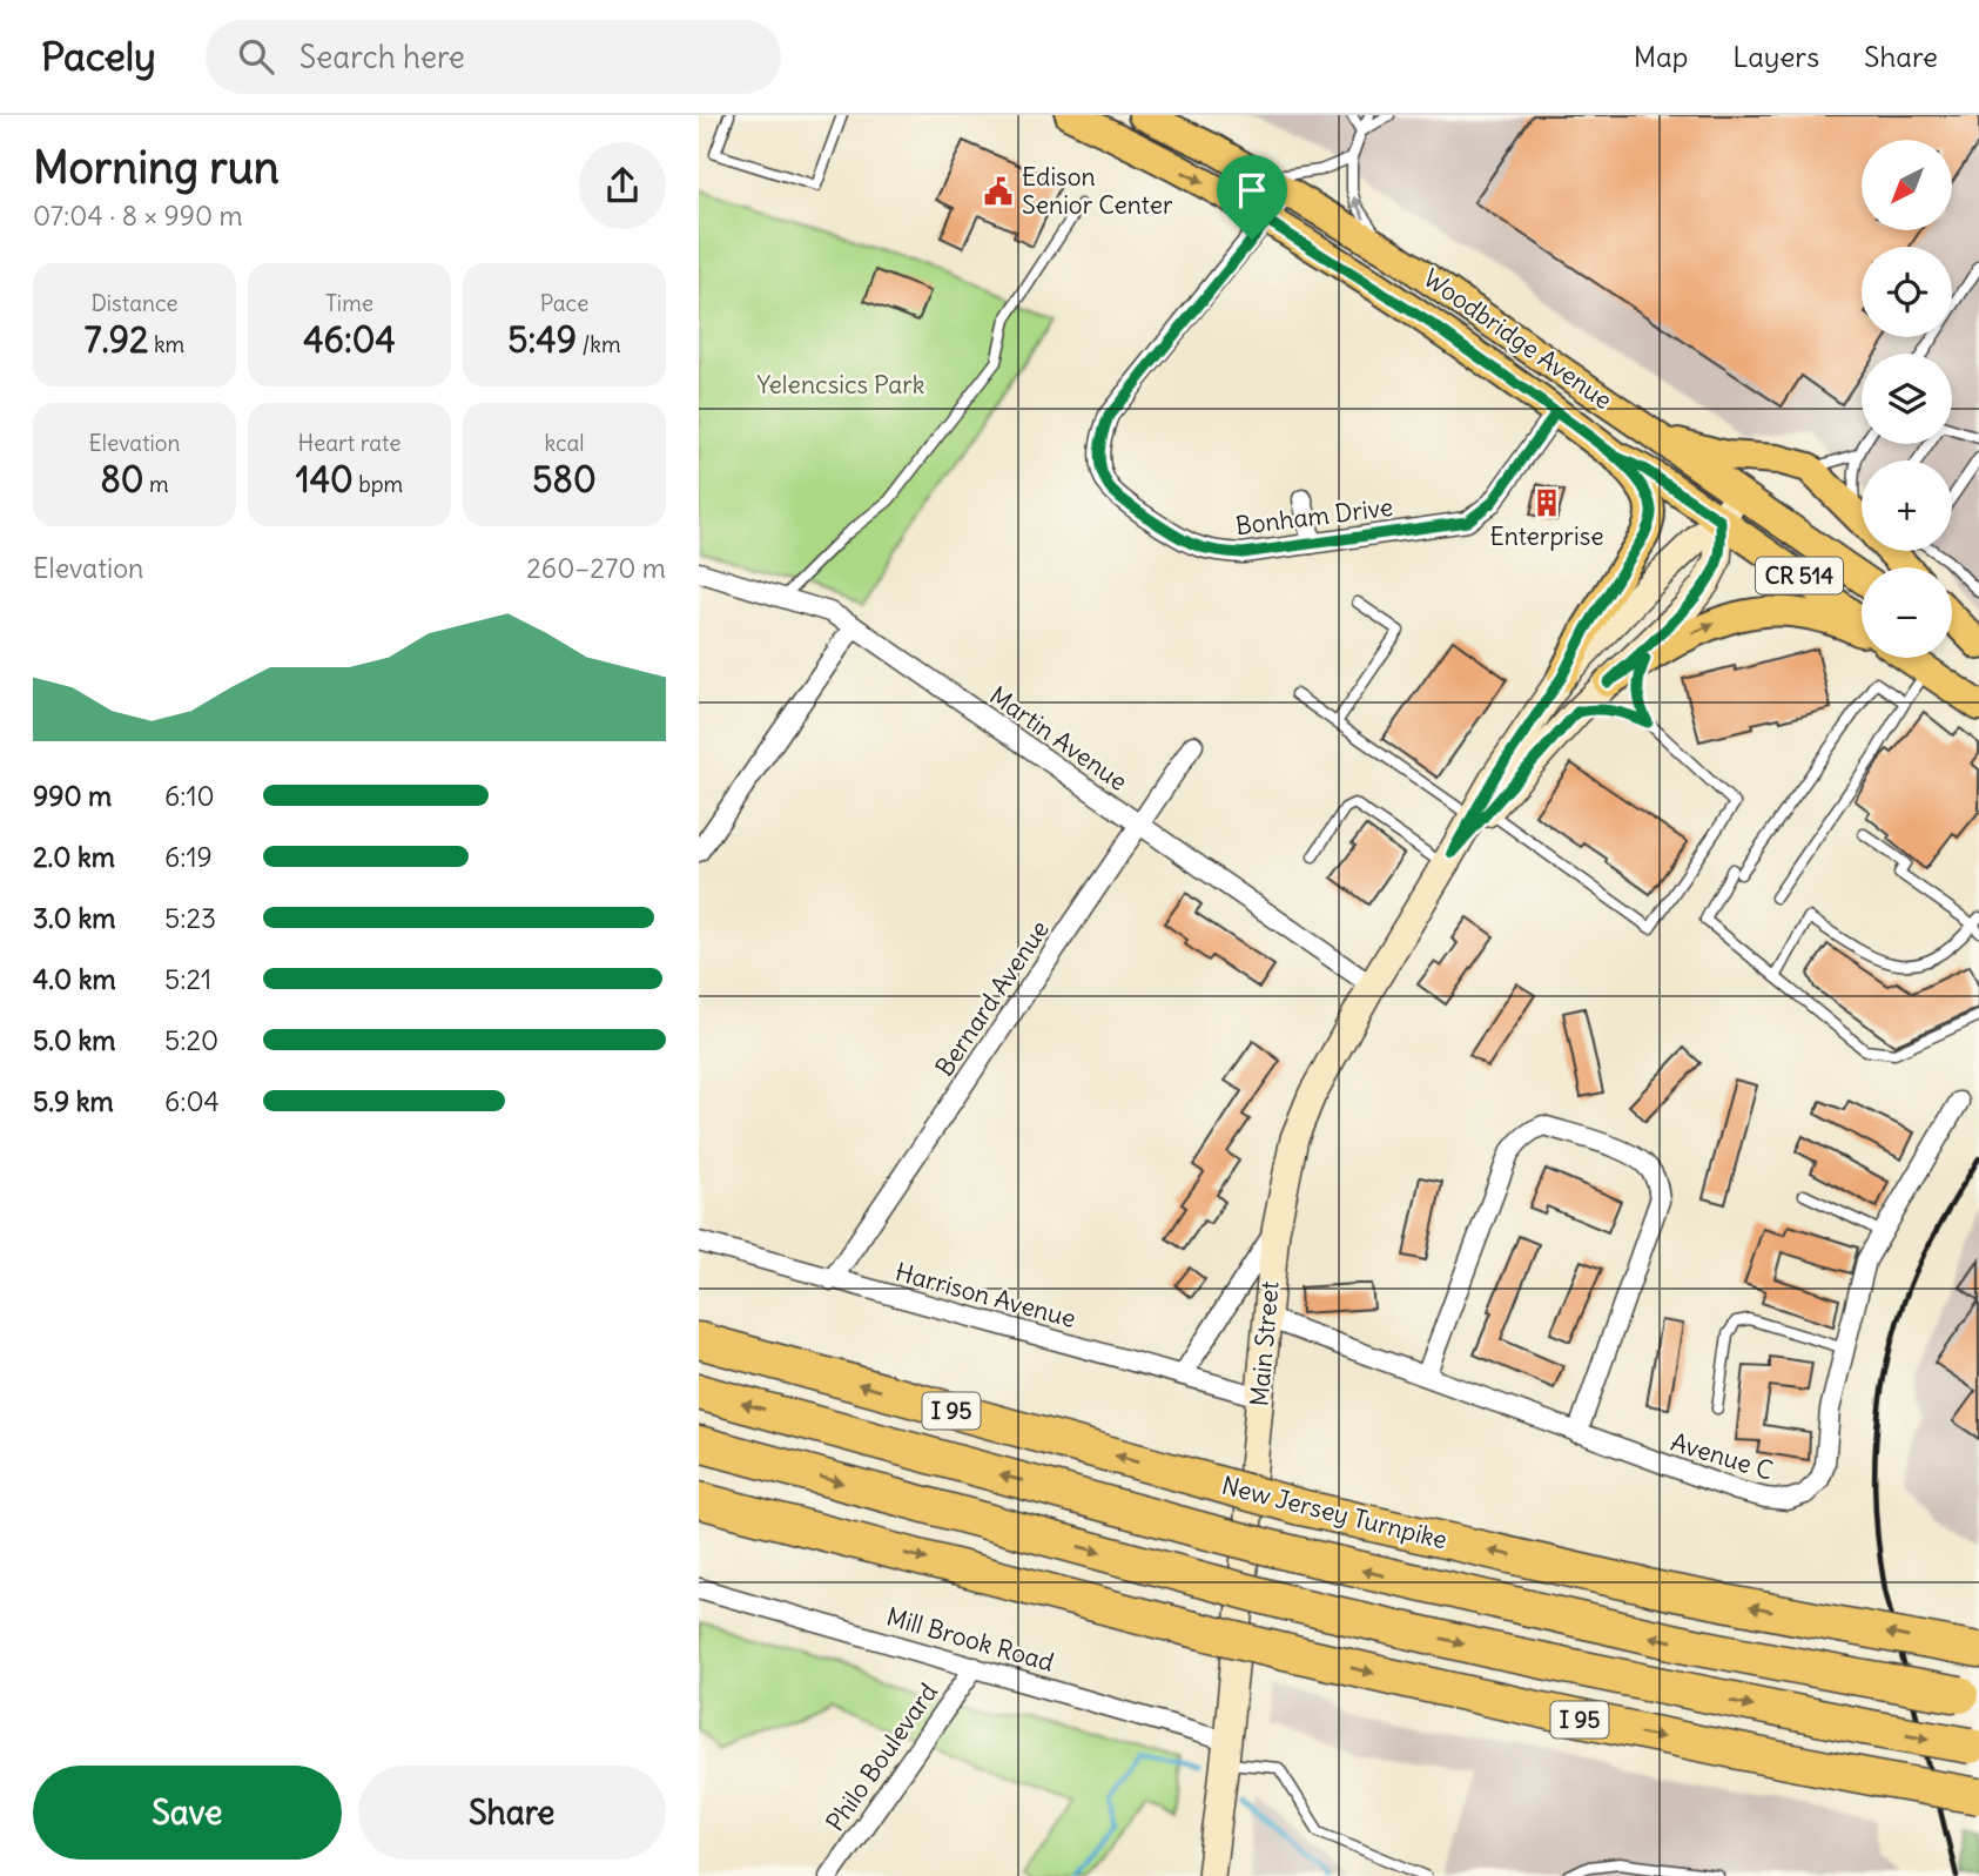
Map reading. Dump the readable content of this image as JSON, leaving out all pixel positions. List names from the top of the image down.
{
  "streets": {
    "highway": ["I 95", "New Jersey Turnpike"],
    "main road": ["Woodbridge Avenue", "CR 514", "Main Street"],
    "street": [
      "Bonham Drive",
      "Martin Avenue",
      "Bernard Avenue",
      "Harrison Avenue",
      "Avenue C",
      "Mill Brook Road",
      "Philo Boulevard"
    ]
  },
  "crossings": [
    ["Woodbridge Avenue", "Bonham Drive"],
    ["Woodbridge Avenue", "Main Street"],
    ["Martin Avenue", "Bernard Avenue"],
    ["Martin Avenue", "Main Street"],
    ["Bernard Avenue", "Harrison Avenue"],
    ["Harrison Avenue", "Main Street"],
    ["Main Street", "Avenue C"],
    ["Main Street", "Mill Brook Road"],
    ["Mill Brook Road", "Philo Boulevard"]
  ],
  "parks": ["Yelencsics Park"],
  "places": {
    "public building": ["Edison Senior Center"],
    "building": ["Enterprise"]
  },
  "north": "bottom left",
  "page": {
    "header": "Pacely",
    "search": "Search here",
    "nav": ["Map", "Layers", "Share"],
    "heading": ["Morning run", "07:04 · 8 × 990 m"],
    "map_buttons": ["+", "−"],
    "stats": [
      ["Distance", "7.92 km"],
      ["Time", "46:04"],
      ["Pace", "5:49 /km"],
      ["Elevation", "80 m"],
      ["Heart rate", "140 bpm"],
      ["kcal", "580"]
    ],
    "chart": ["Elevation", "260–270 m"],
    "list": [
      {
        "name": "990 m",
        "note": "6:10"
      },
      {
        "name": "2.0 km",
        "note": "6:19"
      },
      {
        "name": "3.0 km",
        "note": "5:23"
      },
      {
        "name": "4.0 km",
        "note": "5:21"
      },
      {
        "name": "5.0 km",
        "note": "5:20"
      },
      {
        "name": "5.9 km",
        "note": "6:04"
      }
    ],
    "buttons": ["Save", "Share"]
  }
}
